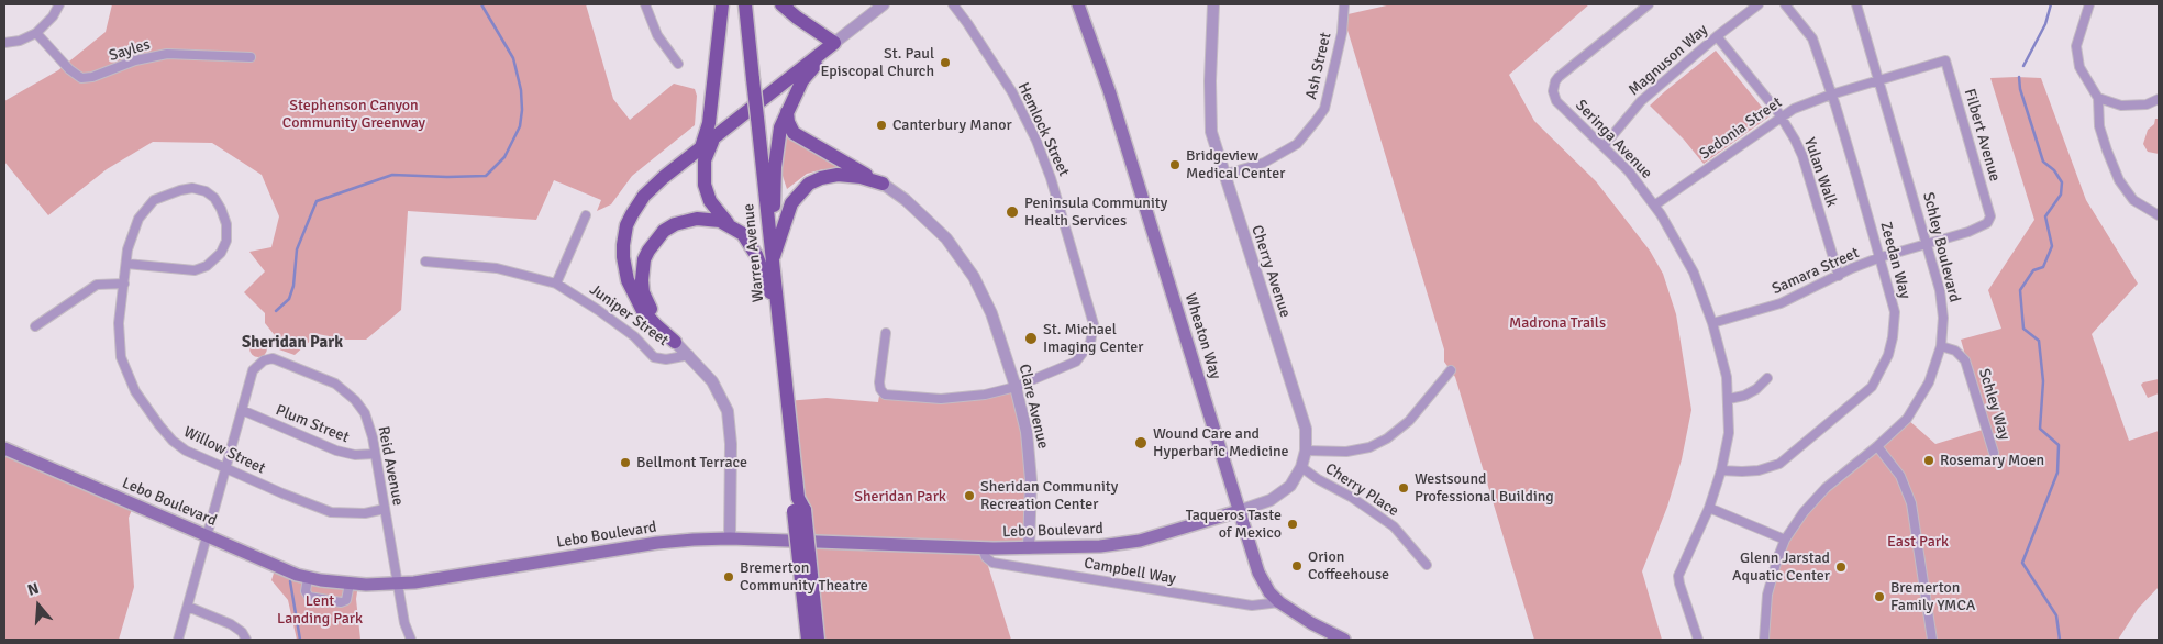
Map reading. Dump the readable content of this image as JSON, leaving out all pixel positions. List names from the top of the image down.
{
  "streets": {
    "main road": ["Warren Avenue", "Wheaton Way", "Lebo Boulevard"],
    "street": [
      "Sayles",
      "Magnuson Way",
      "Ash Street",
      "Sedonia Street",
      "Hemlock Street",
      "Filbert Avenue",
      "Seringa Avenue",
      "Yulan Walk",
      "Schley Boulevard",
      "Zeedan Way",
      "Cherry Avenue",
      "Samara Street",
      "Juniper Street",
      "Schley Way",
      "Clare Avenue",
      "Plum Street",
      "Willow Street",
      "Reid Avenue",
      "Cherry Place",
      "Campbell Way"
    ]
  },
  "crossings": [
    ["Magnuson Way", "Seringa Avenue"],
    ["Magnuson Way", "Yulan Walk"],
    ["Ash Street", "Cherry Avenue"],
    ["Sedonia Street", "Filbert Avenue"],
    ["Sedonia Street", "Seringa Avenue"],
    ["Sedonia Street", "Yulan Walk"],
    ["Sedonia Street", "Schley Boulevard"],
    ["Sedonia Street", "Zeedan Way"],
    ["Hemlock Street", "Clare Avenue"],
    ["Filbert Avenue", "Samara Street"],
    ["Seringa Avenue", "Zeedan Way"],
    ["Seringa Avenue", "Samara Street"],
    ["Yulan Walk", "Samara Street"],
    ["Schley Boulevard", "Samara Street"],
    ["Schley Boulevard", "Schley Way"],
    ["Zeedan Way", "Samara Street"],
    ["Cherry Avenue", "Wheaton Way"],
    ["Cherry Avenue", "Cherry Place"],
    ["Cherry Avenue", "Lebo Boulevard"],
    ["Wheaton Way", "Lebo Boulevard"],
    ["Wheaton Way", "Campbell Way"],
    ["Clare Avenue", "Lebo Boulevard"],
    ["Plum Street", "Reid Avenue"],
    ["Willow Street", "Reid Avenue"],
    ["Reid Avenue", "Lebo Boulevard"],
    ["Lebo Boulevard", "Campbell Way"]
  ],
  "districts": ["Sheridan Park"],
  "parks": [
    "Stephenson Canyon Community Greenway",
    "Madrona Trails",
    "Sheridan Park",
    "East Park",
    "Lent Landing Park"
  ],
  "places": [
    "St. Paul Episcopal Church",
    "Canterbury Manor",
    "Bridgeview Medical Center",
    "Peninsula Community Health Services",
    "St. Michael Imaging Center",
    "Wound Care and Hyperbaric Medicine",
    "Rosemary Moen",
    "Bellmont Terrace",
    "Westsound Professional Building",
    "Sheridan Community Recreation Center",
    "Taqueros Taste of Mexico",
    "Orion Coffeehouse",
    "Glenn Jarstad Aquatic Center",
    "Bremerton Community Theatre",
    "Bremerton Family YMCA"
  ],
  "north": "top"
}
